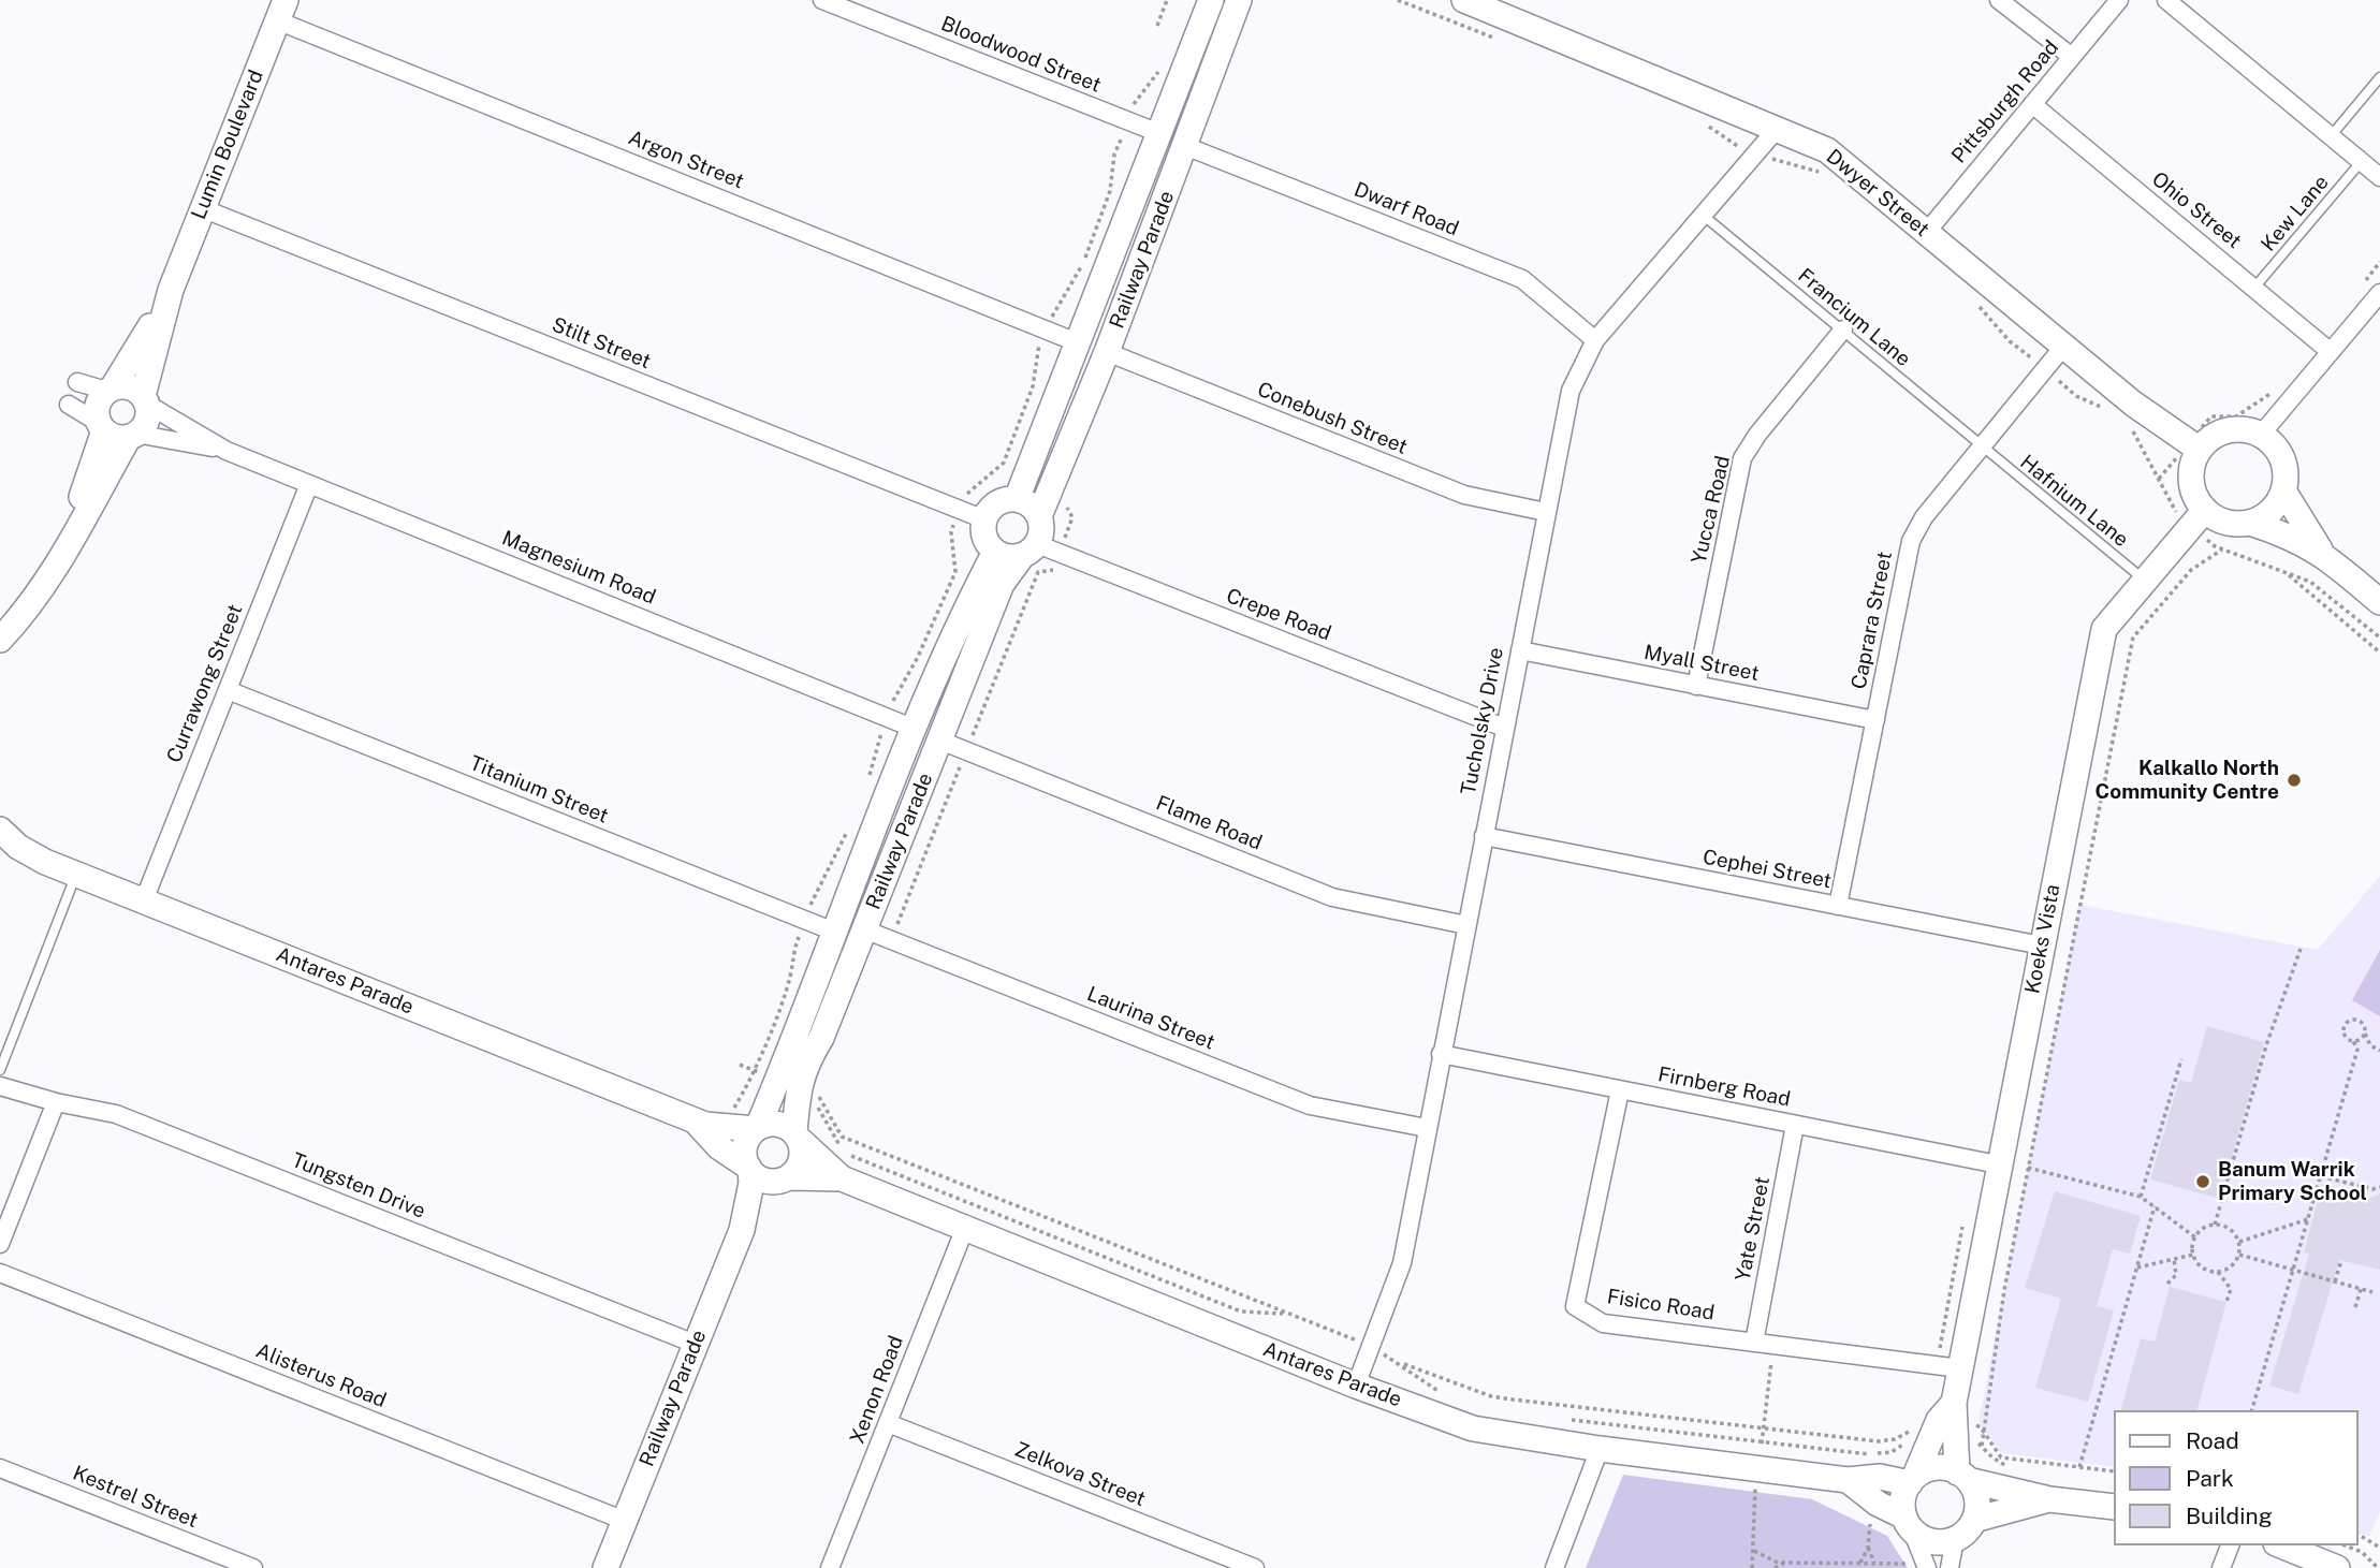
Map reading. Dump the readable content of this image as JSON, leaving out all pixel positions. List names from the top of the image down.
{
  "streets": {
    "street": [
      "Bloodwood Street",
      "Pittsburgh Road",
      "Lumin Boulevard",
      "Argon Street",
      "Dwyer Street",
      "Dwarf Road",
      "Ohio Street",
      "Railway Parade",
      "Stilt Street",
      "Conebush Street",
      "Yucca Road",
      "Magnesium Road",
      "Crepe Road",
      "Caprara Street",
      "Myall Street",
      "Currawong Street",
      "Tucholsky Drive",
      "Titanium Street",
      "Flame Road",
      "Cephei Street",
      "Koeks Vista",
      "Antares Parade",
      "Laurina Street",
      "Firnberg Road",
      "Tungsten Drive",
      "Yate Street",
      "Fisico Road",
      "Alisterus Road",
      "Xenon Road",
      "Zelkova Street",
      "Kestrel Street"
    ],
    "lane": ["Kew Lane", "Francium Lane", "Hafnium Lane"]
  },
  "crossings": [
    ["Bloodwood Street", "Railway Parade"],
    ["Pittsburgh Road", "Dwyer Street"],
    ["Pittsburgh Road", "Ohio Street"],
    ["Lumin Boulevard", "Argon Street"],
    ["Lumin Boulevard", "Stilt Street"],
    ["Lumin Boulevard", "Magnesium Road"],
    ["Argon Street", "Railway Parade"],
    ["Dwyer Street", "Caprara Street"],
    ["Dwyer Street", "Tucholsky Drive"],
    ["Dwyer Street", "Koeks Vista"],
    ["Dwarf Road", "Railway Parade"],
    ["Dwarf Road", "Tucholsky Drive"],
    ["Ohio Street", "Kew Lane"],
    ["Railway Parade", "Stilt Street"],
    ["Railway Parade", "Conebush Street"],
    ["Railway Parade", "Magnesium Road"],
    ["Railway Parade", "Crepe Road"],
    ["Railway Parade", "Titanium Street"],
    ["Railway Parade", "Flame Road"],
    ["Railway Parade", "Antares Parade"],
    ["Railway Parade", "Laurina Street"],
    ["Railway Parade", "Tungsten Drive"],
    ["Railway Parade", "Alisterus Road"],
    ["Francium Lane", "Hafnium Lane"],
    ["Francium Lane", "Yucca Road"],
    ["Francium Lane", "Caprara Street"],
    ["Francium Lane", "Tucholsky Drive"],
    ["Stilt Street", "Crepe Road"],
    ["Conebush Street", "Tucholsky Drive"],
    ["Hafnium Lane", "Caprara Street"],
    ["Hafnium Lane", "Koeks Vista"],
    ["Yucca Road", "Myall Street"],
    ["Magnesium Road", "Currawong Street"],
    ["Crepe Road", "Tucholsky Drive"],
    ["Caprara Street", "Myall Street"],
    ["Caprara Street", "Cephei Street"],
    ["Myall Street", "Tucholsky Drive"],
    ["Currawong Street", "Titanium Street"],
    ["Currawong Street", "Antares Parade"],
    ["Tucholsky Drive", "Flame Road"],
    ["Tucholsky Drive", "Cephei Street"],
    ["Tucholsky Drive", "Antares Parade"],
    ["Tucholsky Drive", "Laurina Street"],
    ["Tucholsky Drive", "Firnberg Road"],
    ["Cephei Street", "Koeks Vista"],
    ["Koeks Vista", "Antares Parade"],
    ["Koeks Vista", "Firnberg Road"],
    ["Koeks Vista", "Fisico Road"],
    ["Antares Parade", "Xenon Road"],
    ["Firnberg Road", "Yate Street"],
    ["Firnberg Road", "Fisico Road"],
    ["Yate Street", "Fisico Road"],
    ["Xenon Road", "Zelkova Street"]
  ],
  "places": ["Kalkallo North Community Centre", "Banum Warrik Primary School"],
  "legend": ["Road", "Park", "Building"]
}
